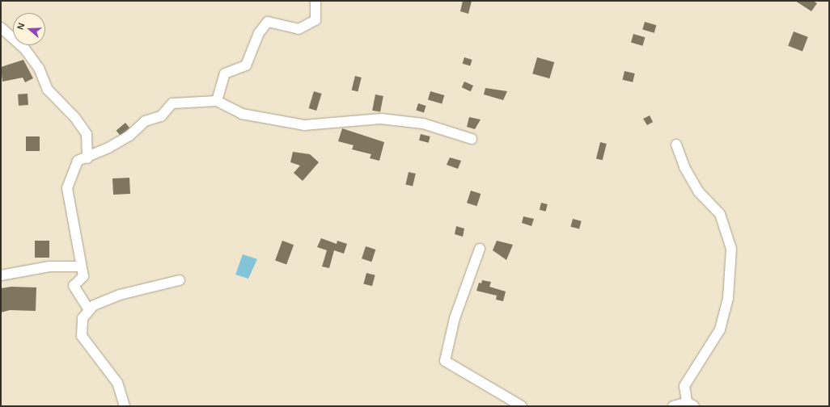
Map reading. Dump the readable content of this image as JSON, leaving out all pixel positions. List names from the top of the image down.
{
  "north": "left"
}
